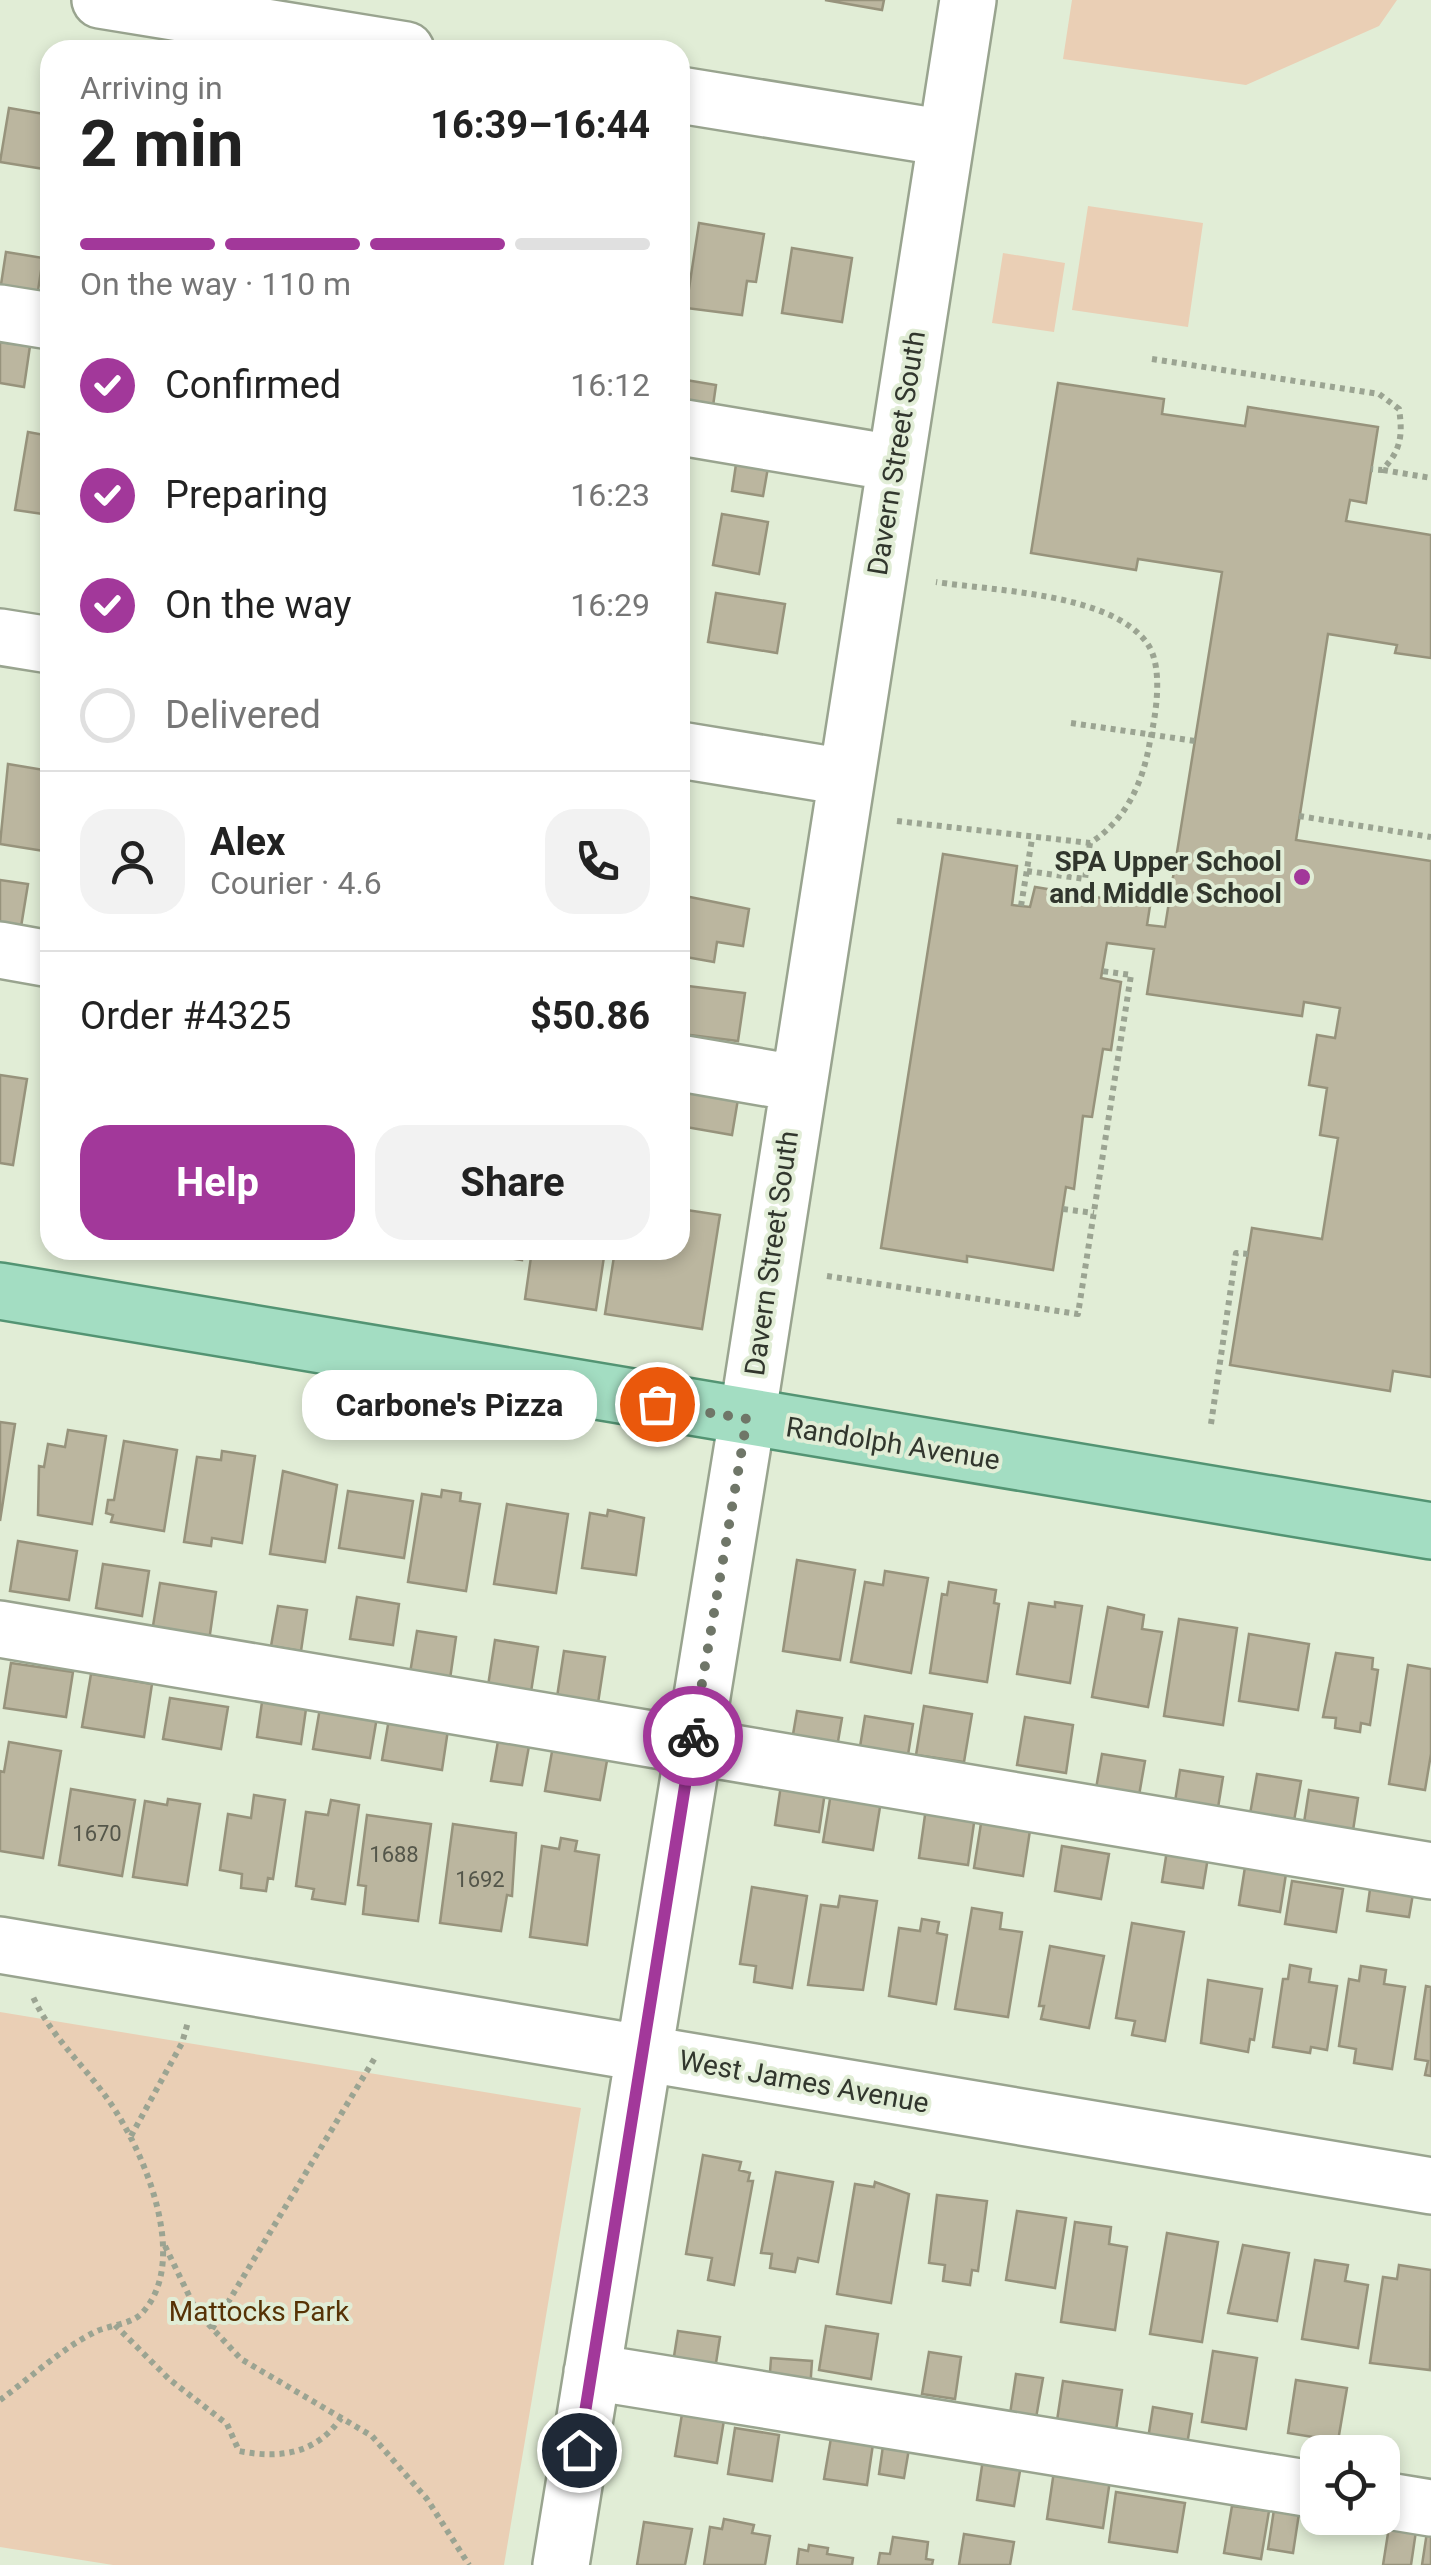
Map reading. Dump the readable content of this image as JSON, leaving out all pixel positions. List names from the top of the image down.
{
  "streets": {
    "main road": ["Randolph Avenue"],
    "street": ["Davern Street South", "West James Avenue"]
  },
  "crossings": [
    ["Davern Street South", "Randolph Avenue"],
    ["Davern Street South", "West James Avenue"]
  ],
  "parks": ["Mattocks Park"],
  "places": ["SPA Upper School and Middle School", "Carbone's Pizza"],
  "house_numbers": ["1670", "1688", "1692"],
  "page": {
    "heading": ["2 min", "Arriving in", "16:39–16:44"],
    "panel": [
      "Alex",
      "Courier · 4.6",
      "Order #4325",
      "$50.86"
    ],
    "bar": "On the way · 110 m",
    "list": [
      ["Confirmed", "16:12"],
      ["Preparing", "16:23"],
      ["On the way", "16:29"],
      "Delivered"
    ],
    "buttons": ["Help", "Share"],
    "bubble": "Carbone's Pizza"
  }
}
